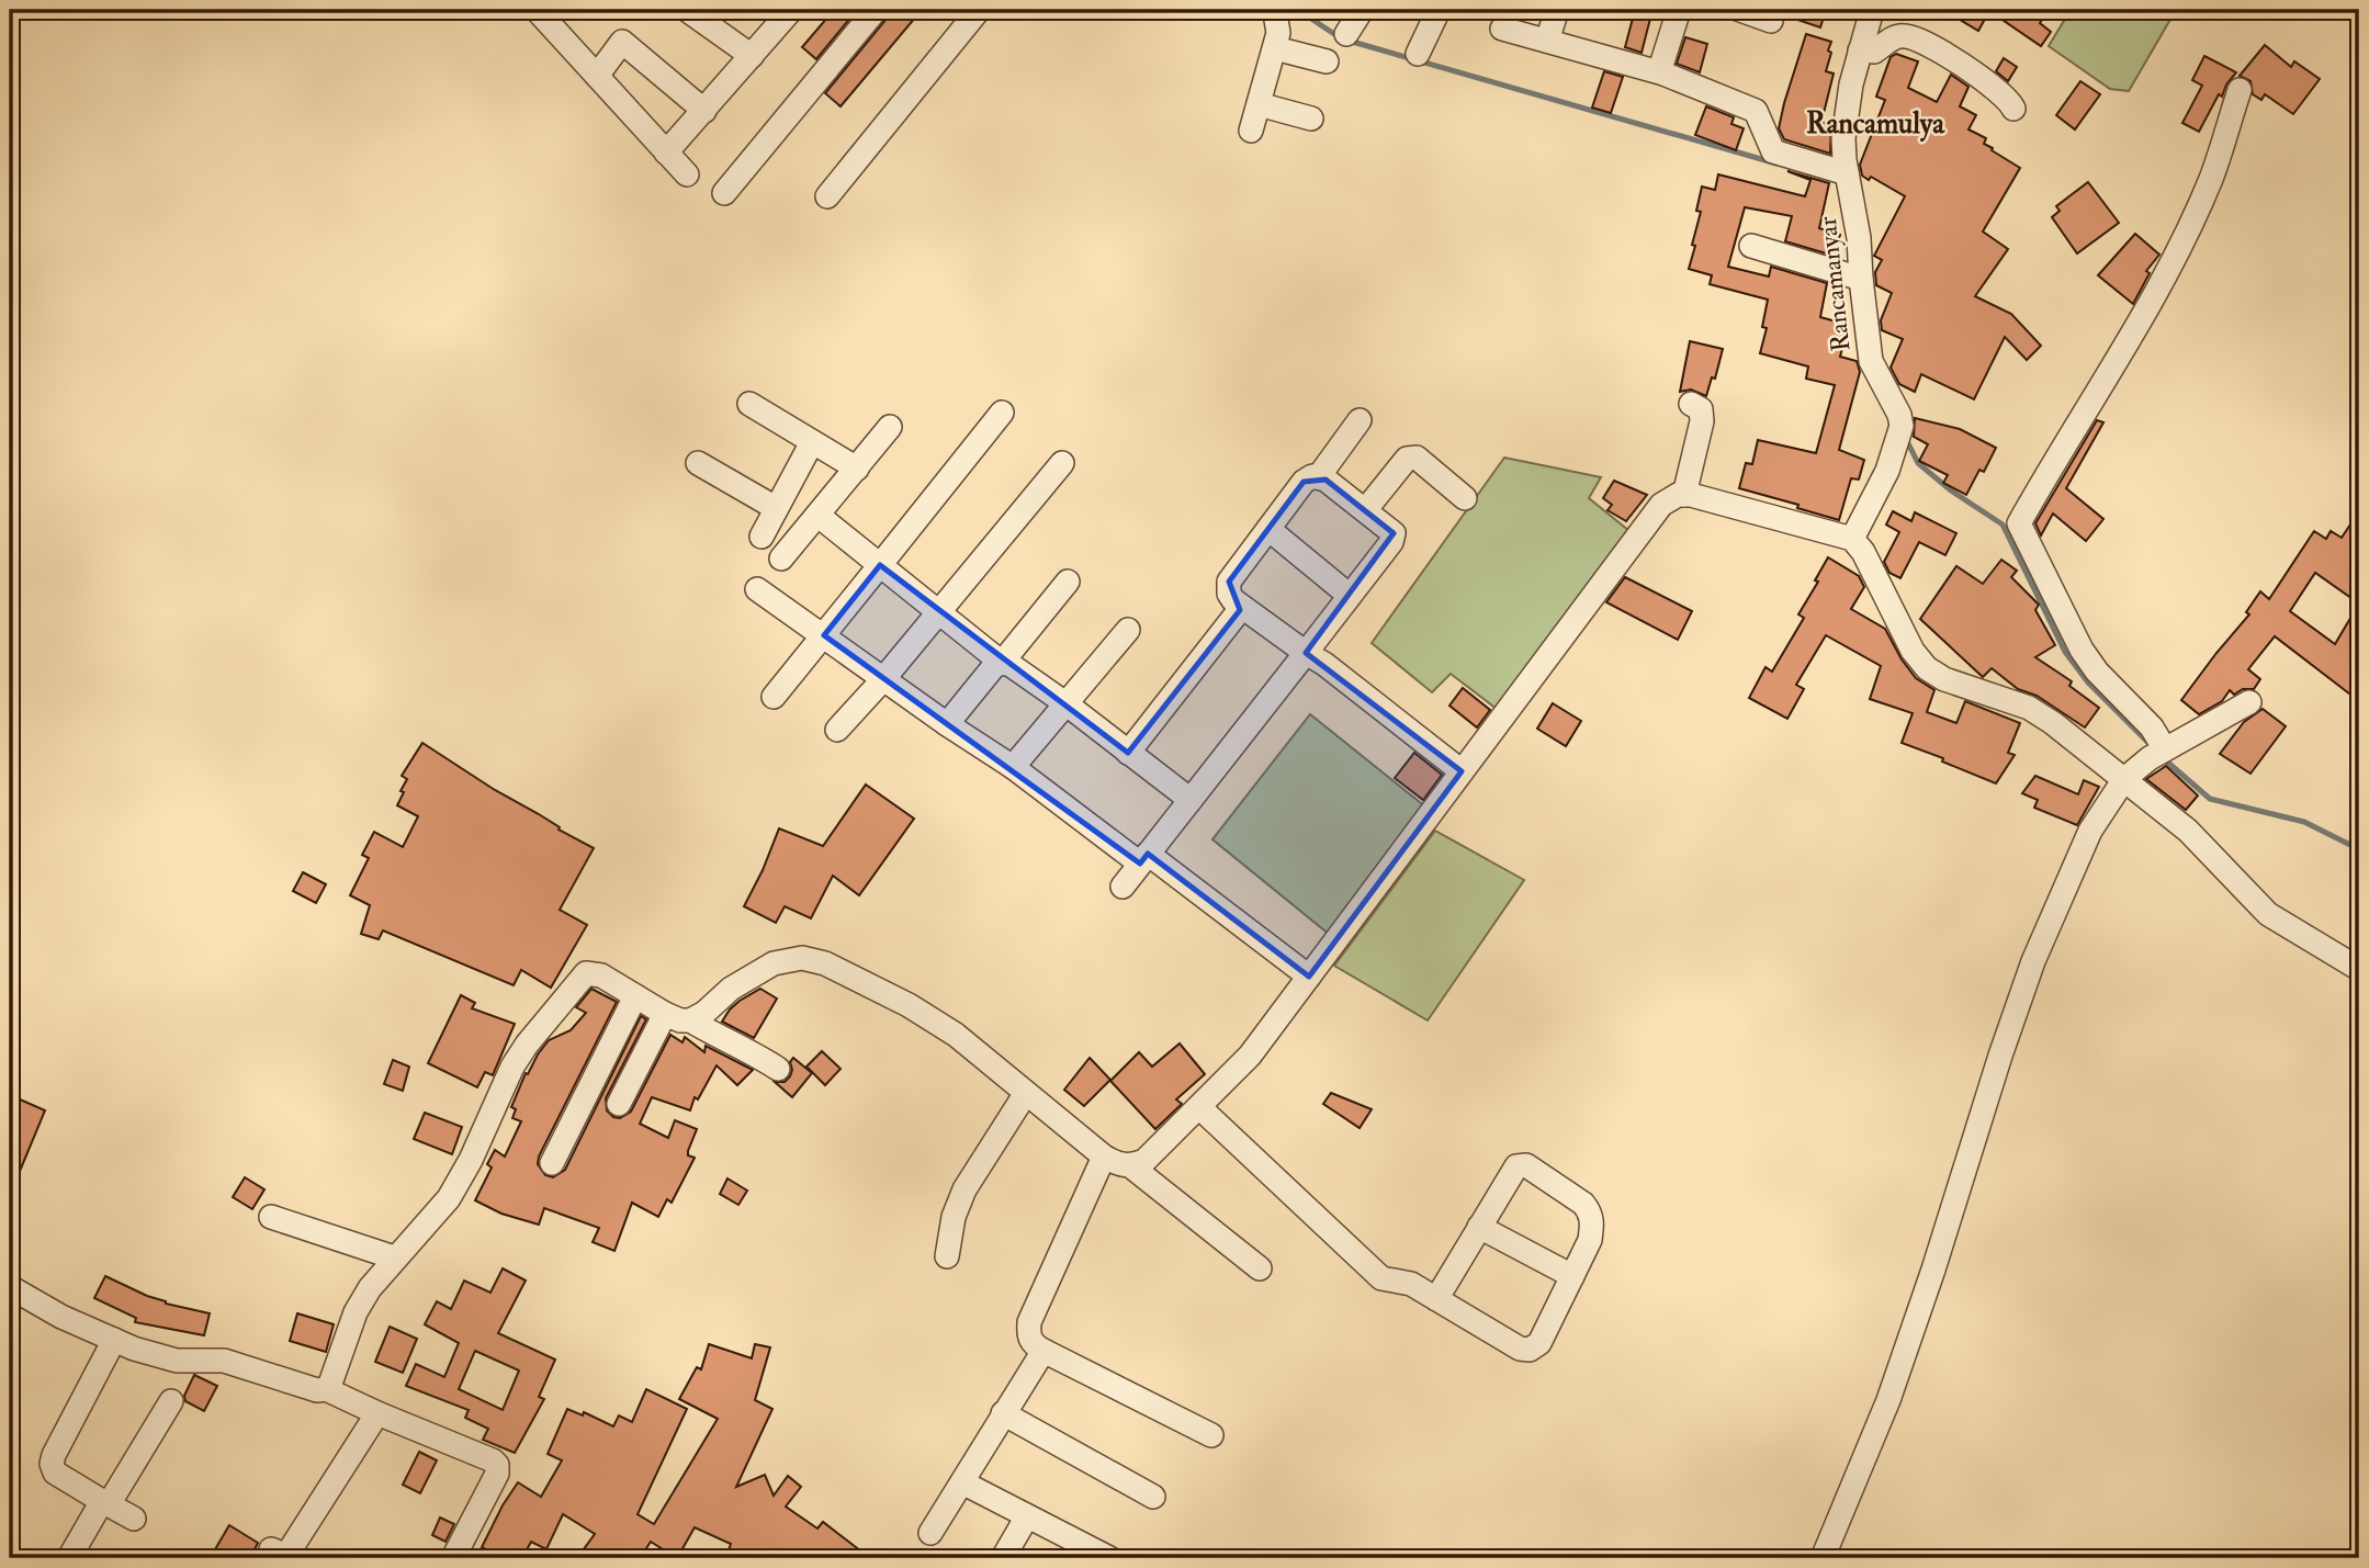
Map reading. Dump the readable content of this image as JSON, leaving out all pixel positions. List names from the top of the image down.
{
  "streets": {
    "street": ["Rancamanyar"]
  },
  "districts": ["Rancamulya"]
}
